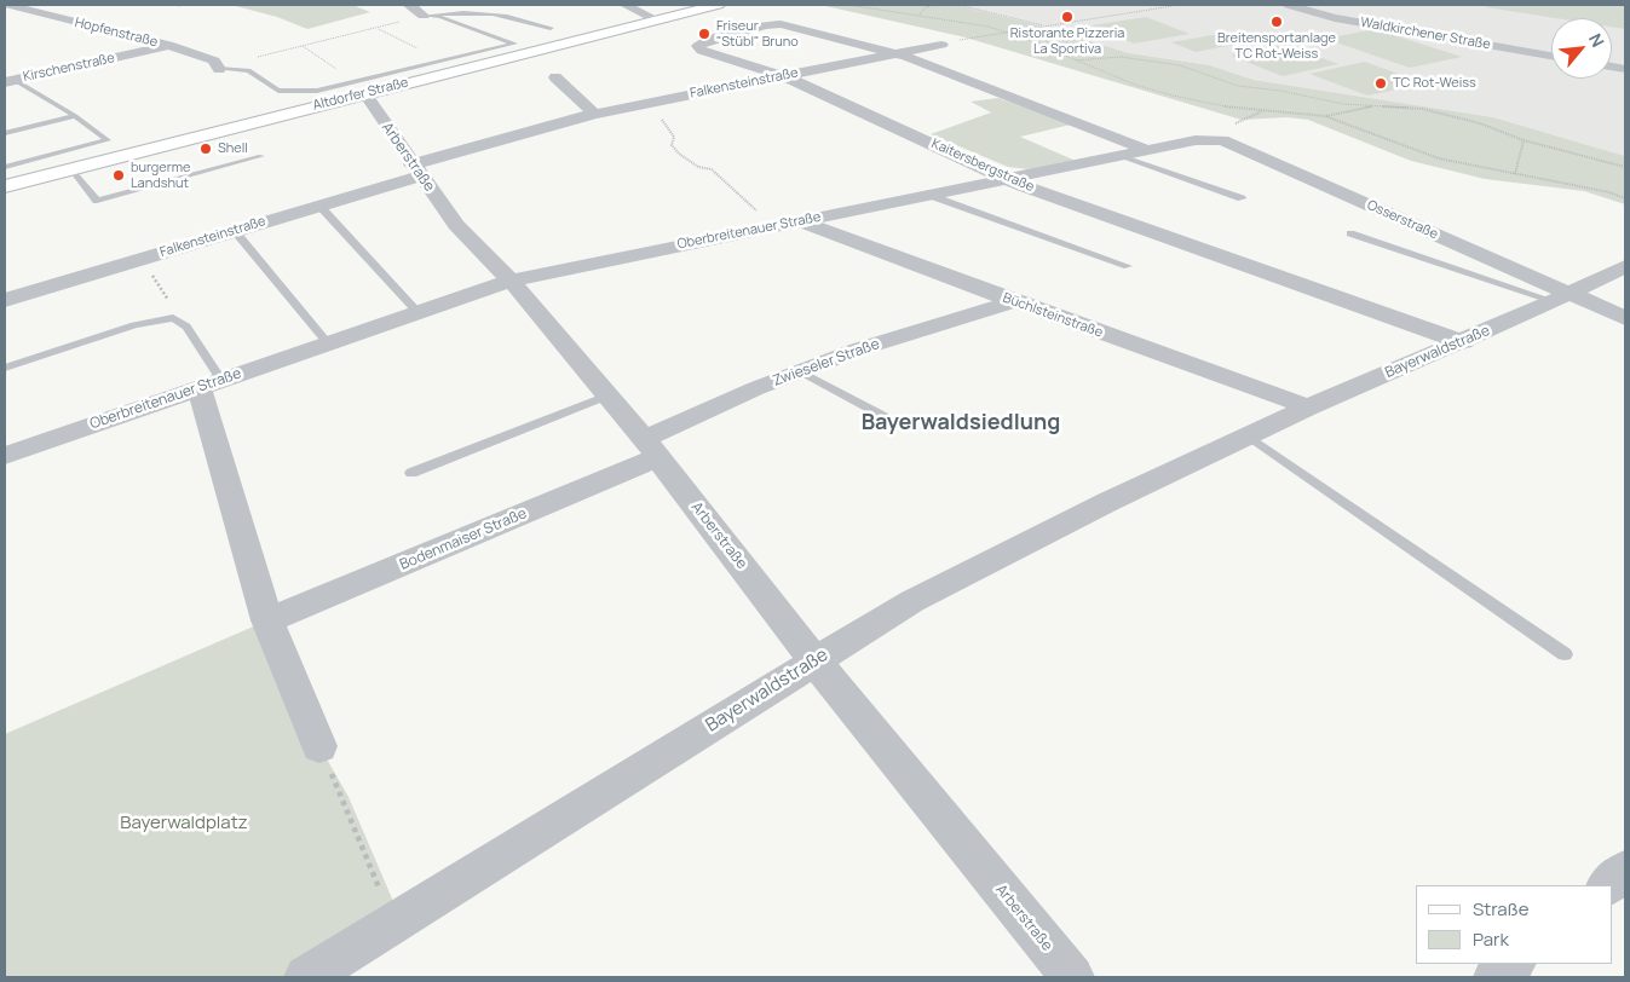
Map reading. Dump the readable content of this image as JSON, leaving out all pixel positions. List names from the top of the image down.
{
  "streets": {
    "main road": ["Altdorfer Straße"],
    "street": [
      "Hopfenstraße",
      "Waldkirchener Straße",
      "Kirschenstraße",
      "Falkensteinstraße",
      "Arberstraße",
      "Kaitersbergstraße",
      "Osserstraße",
      "Oberbreitenauer Straße",
      "Büchlsteinstraße",
      "Bayerwaldstraße",
      "Zwieseler Straße",
      "Bodenmaiser Straße"
    ]
  },
  "crossings": [
    ["Hopfenstraße", "Kirschenstraße"],
    ["Falkensteinstraße", "Arberstraße"],
    ["Falkensteinstraße", "Kaitersbergstraße"],
    ["Falkensteinstraße", "Oberbreitenauer Straße"],
    ["Altdorfer Straße", "Arberstraße"],
    ["Arberstraße", "Oberbreitenauer Straße"],
    ["Arberstraße", "Bayerwaldstraße"],
    ["Arberstraße", "Zwieseler Straße"],
    ["Arberstraße", "Bodenmaiser Straße"],
    ["Kaitersbergstraße", "Oberbreitenauer Straße"],
    ["Kaitersbergstraße", "Bayerwaldstraße"],
    ["Osserstraße", "Oberbreitenauer Straße"],
    ["Osserstraße", "Bayerwaldstraße"],
    ["Oberbreitenauer Straße", "Büchlsteinstraße"],
    ["Büchlsteinstraße", "Bayerwaldstraße"],
    ["Büchlsteinstraße", "Zwieseler Straße"],
    ["Zwieseler Straße", "Bodenmaiser Straße"]
  ],
  "districts": ["Bayerwaldsiedlung"],
  "parks": ["Bayerwaldplatz"],
  "places": [
    "Ristorante Pizzeria La Sportiva",
    "Breitensportanlage TC Rot-Weiss",
    "Friseur \"Stübl\" Bruno",
    "TC Rot-Weiss",
    "Shell",
    "burgerme Landshut"
  ],
  "legend": ["Straße", "Park"],
  "north": "top right"
}
